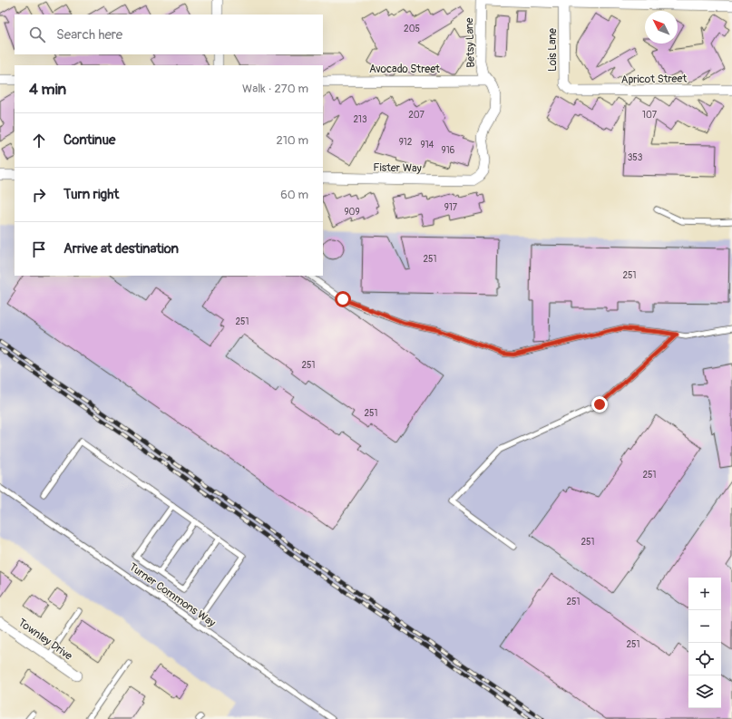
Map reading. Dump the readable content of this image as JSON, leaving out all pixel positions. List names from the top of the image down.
{
  "streets": {
    "street": [
      "Betsy Lane",
      "Lois Lane",
      "Avocado Street",
      "Apricot Street",
      "Fister Way",
      "Townley Drive"
    ],
    "lane": ["Turner Commons Way"]
  },
  "crossings": [
    ["Betsy Lane", "Avocado Street"],
    ["Betsy Lane", "Fister Way"],
    ["Lois Lane", "Apricot Street"]
  ],
  "house_numbers": [
    "205",
    "207",
    "107",
    "213",
    "912",
    "914",
    "916",
    "353",
    "917",
    "909",
    "251",
    "251",
    "251",
    "251",
    "251",
    "251",
    "251",
    "251",
    "251"
  ],
  "north": "top left",
  "page": {
    "search": "Search here",
    "heading": ["4 min", "Walk · 270 m"],
    "list": [
      ["Continue", "210 m"],
      ["Turn right", "60 m"],
      "Arrive at destination"
    ],
    "map_buttons": ["+", "−"]
  }
}
